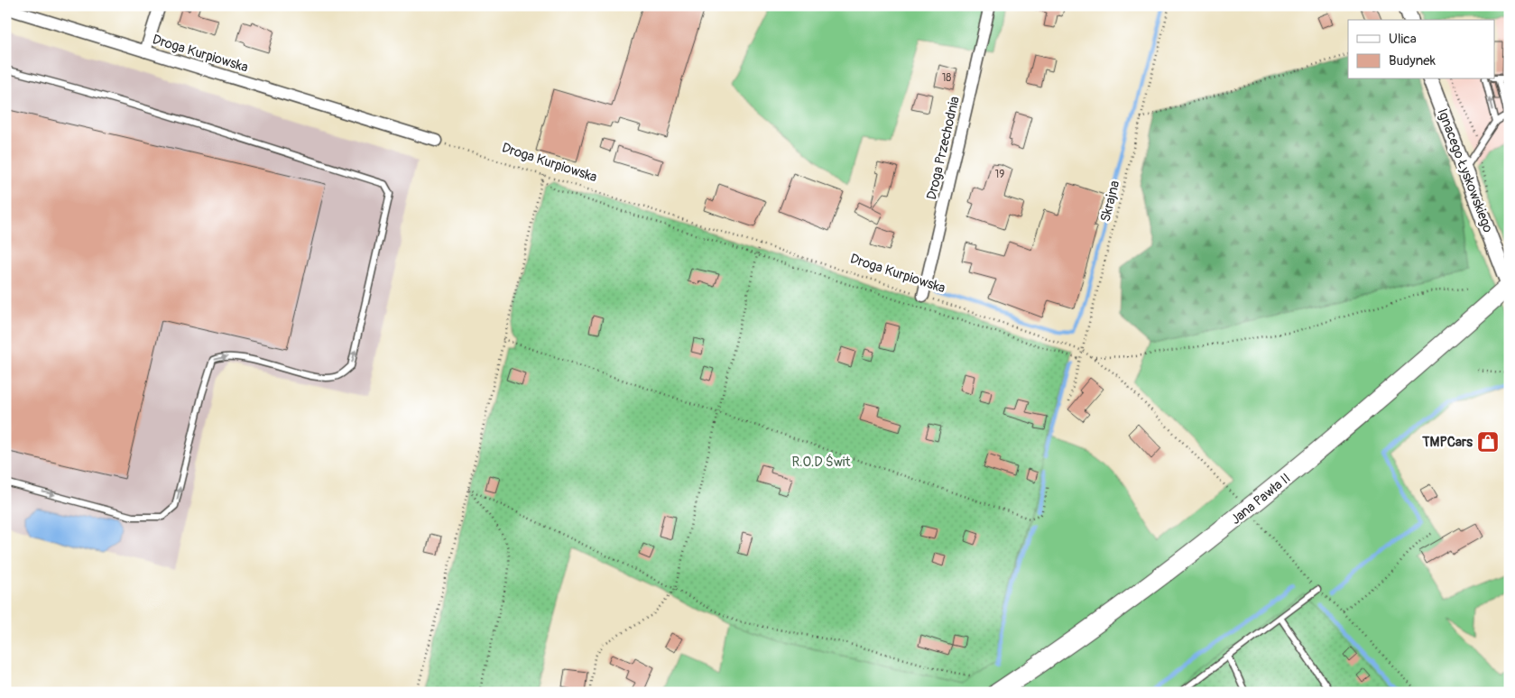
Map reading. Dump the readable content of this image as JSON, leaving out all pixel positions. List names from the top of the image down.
{
  "streets": {
    "main road": ["Jana Pawła II"],
    "street": ["Droga Kurpiowska", "Droga Przechodnia", "Ignacego Łyskowskiego"],
    "path": ["Skrajna"]
  },
  "crossings": [
    ["Droga Kurpiowska", "Droga Przechodnia"],
    ["Droga Kurpiowska", "Skrajna"],
    ["Ignacego Łyskowskiego", "Jana Pawła II"]
  ],
  "parks": ["R.O.D Świt"],
  "places": {
    "shop": ["TMPCars"]
  },
  "house_numbers": ["18", "19"],
  "legend": ["Ulica", "Budynek"]
}
